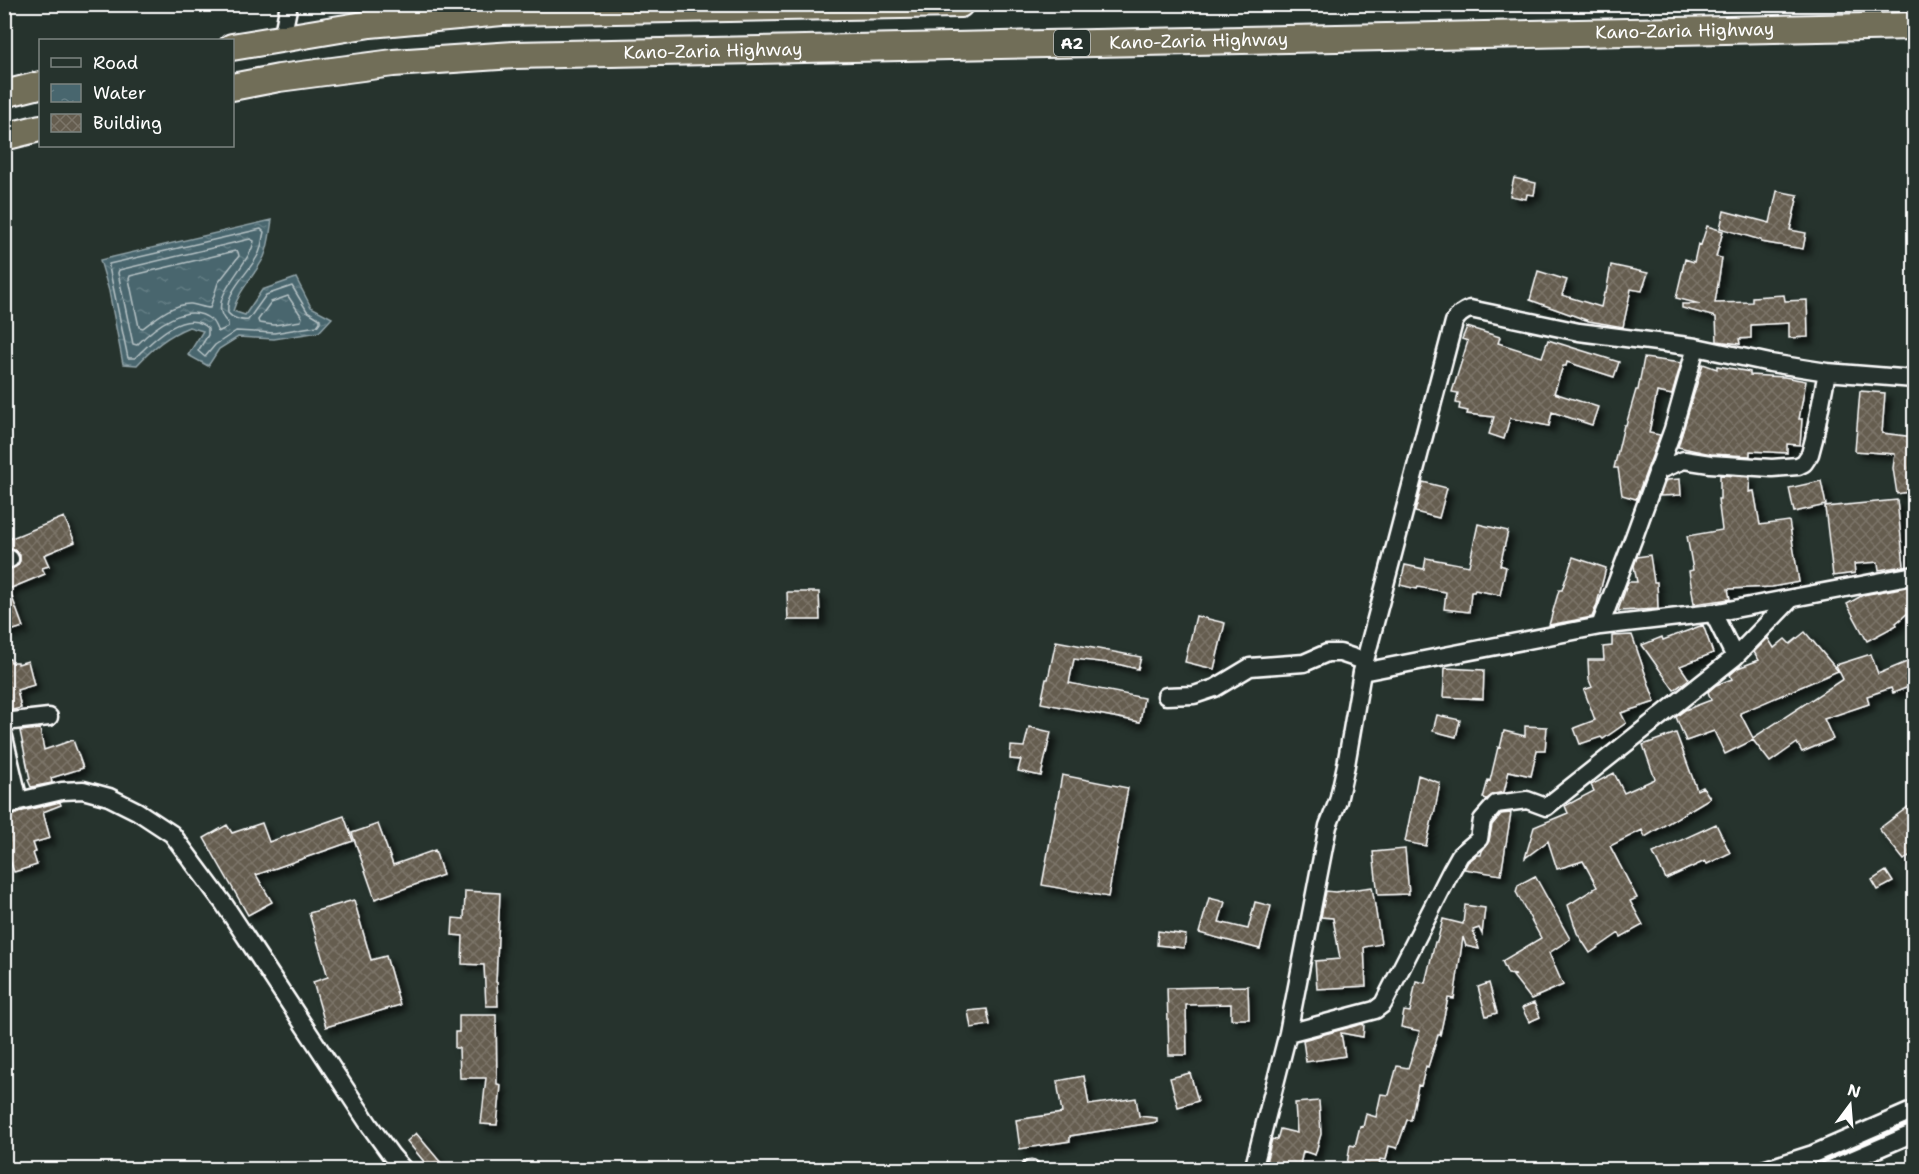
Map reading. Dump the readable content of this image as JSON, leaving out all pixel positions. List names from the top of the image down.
{
  "streets": {
    "highway": ["Kano-Zaria Highway", "A2"]
  },
  "legend": ["Road", "Water", "Building"],
  "north": "top"
}
